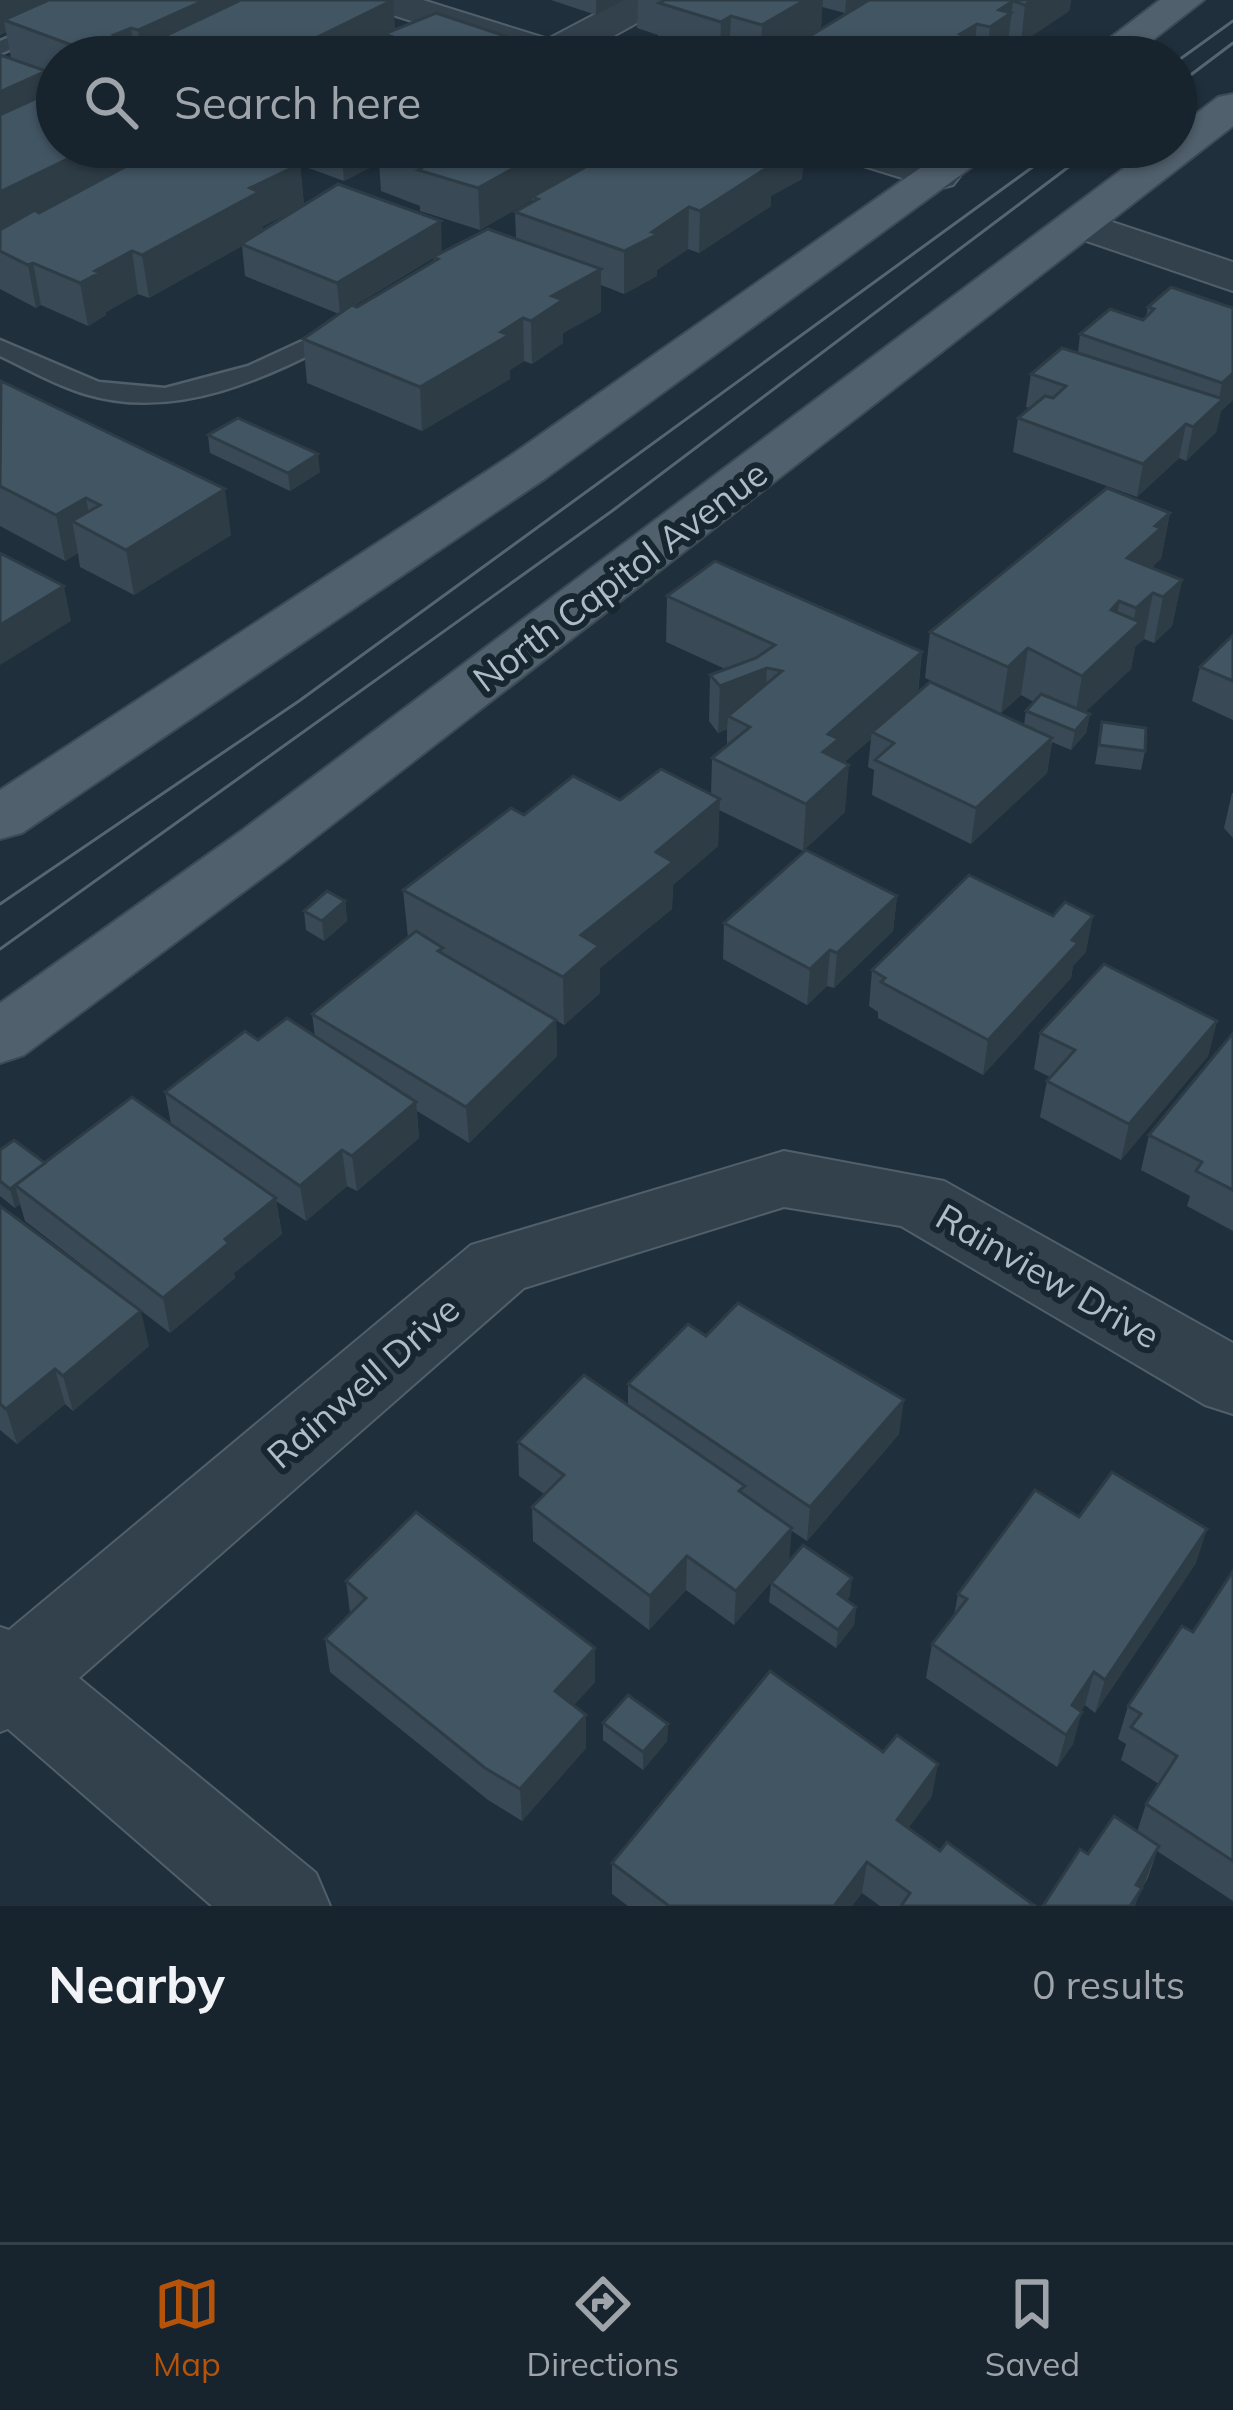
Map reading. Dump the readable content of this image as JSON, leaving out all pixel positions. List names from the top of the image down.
{
  "streets": {
    "main road": ["North Capitol Avenue"],
    "street": ["Rainview Drive", "Rainwell Drive"]
  },
  "crossings": [
    ["Rainview Drive", "Rainwell Drive"]
  ],
  "page": {
    "search": "Search here",
    "heading": ["Nearby", "0 results"],
    "nav": ["Map", "Directions", "Saved"]
  }
}
